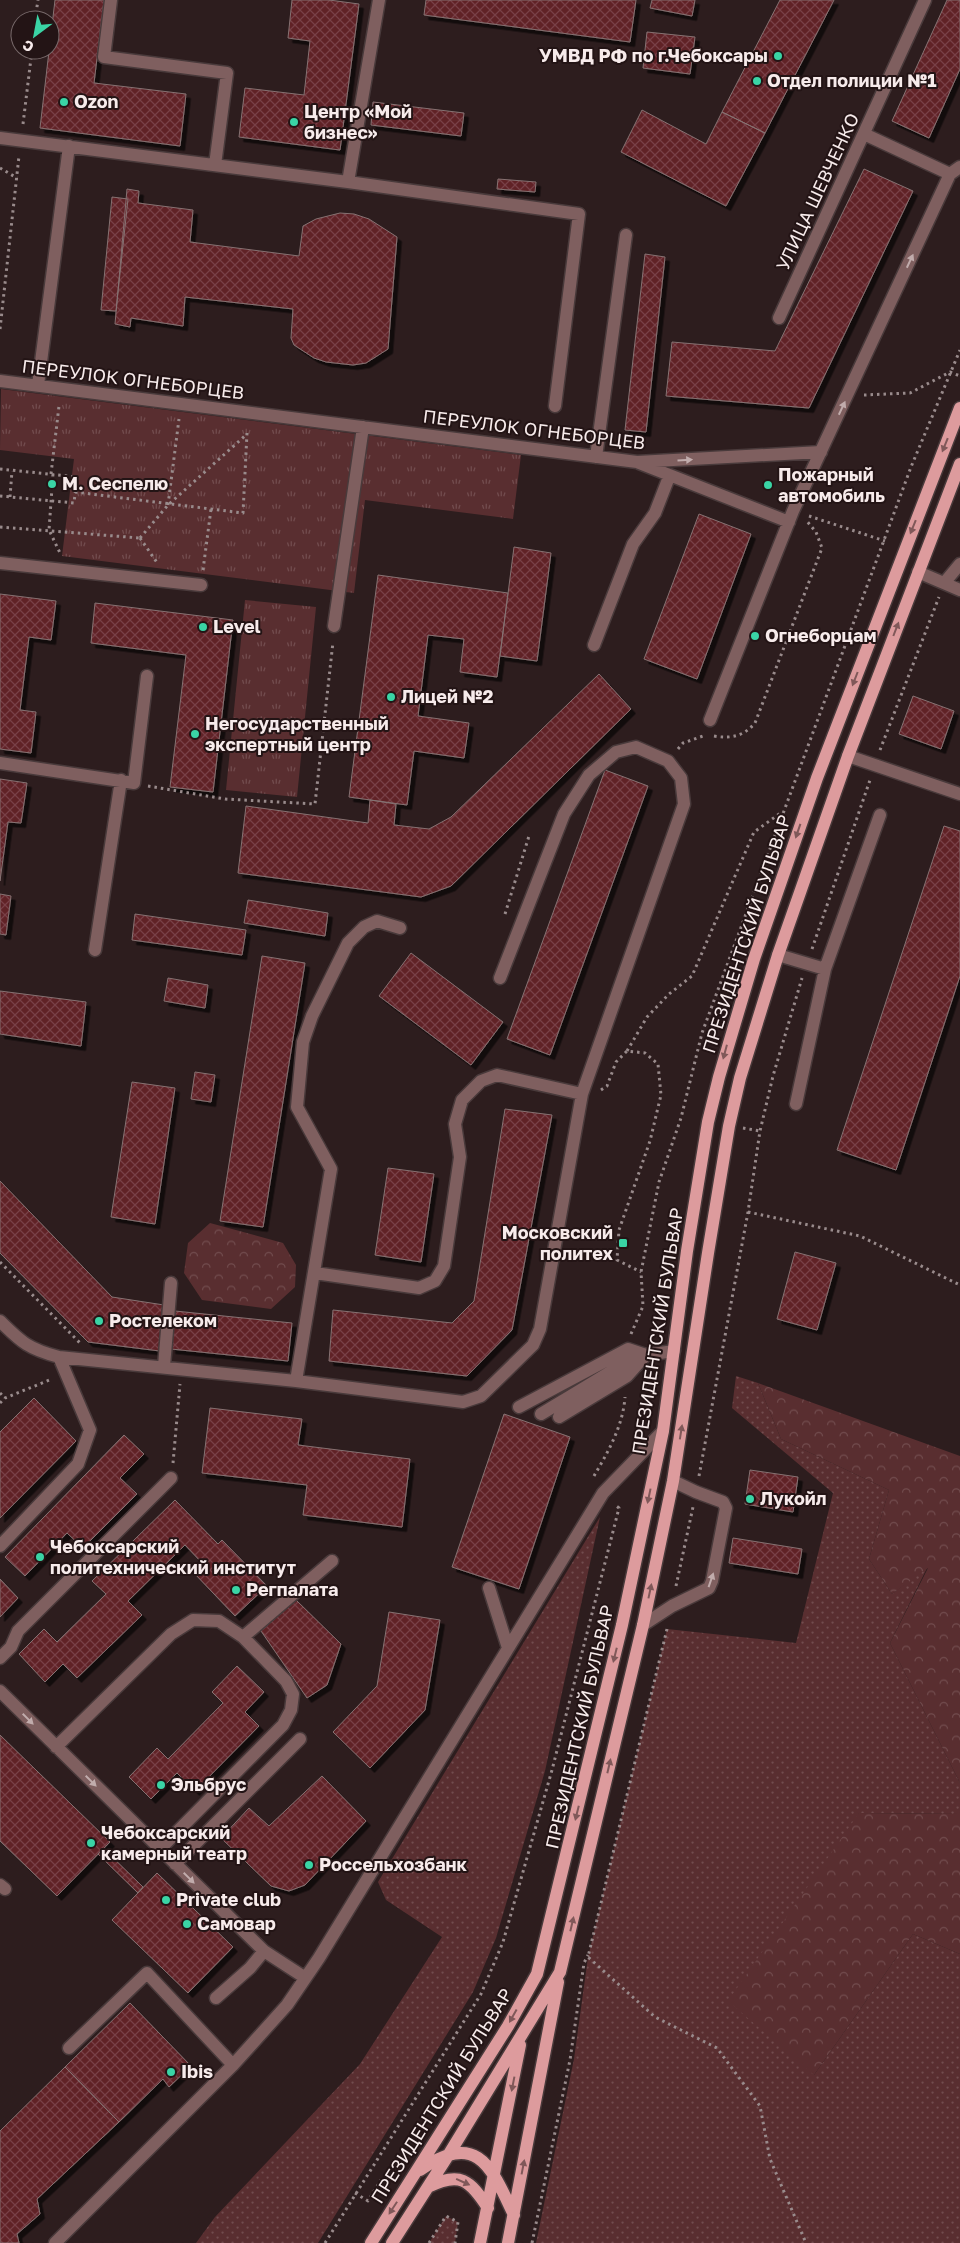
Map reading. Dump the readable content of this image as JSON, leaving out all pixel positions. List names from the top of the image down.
{
  "streets": {
    "main road": ["ПРЕЗИДЕНТСКИЙ БУЛЬВАР"],
    "street": ["УЛИЦА ШЕВЧЕНКО", "ПЕРЕУЛОК ОГНЕБОРЦЕВ"]
  },
  "places": {
    "other": [
      "УМВД РФ по г.Чебоксары",
      "Отдел полиции №1",
      "Ozon",
      "Центр «Мой бизнес»",
      "М. Сеспелю",
      "Пожарный автомобиль",
      "Level",
      "Огнеборцам",
      "Лицей №2",
      "Негосударственный экспертный центр",
      "Ростелеком",
      "Лукойл",
      "Чебоксарский политехнический институт",
      "Регпалата",
      "Эльбрус",
      "Чебоксарский камерный театр",
      "Россельхозбанк",
      "Private club",
      "Самовар",
      "Ibis"
    ],
    "transit": ["Московский политех"]
  },
  "north": "bottom left"
}
